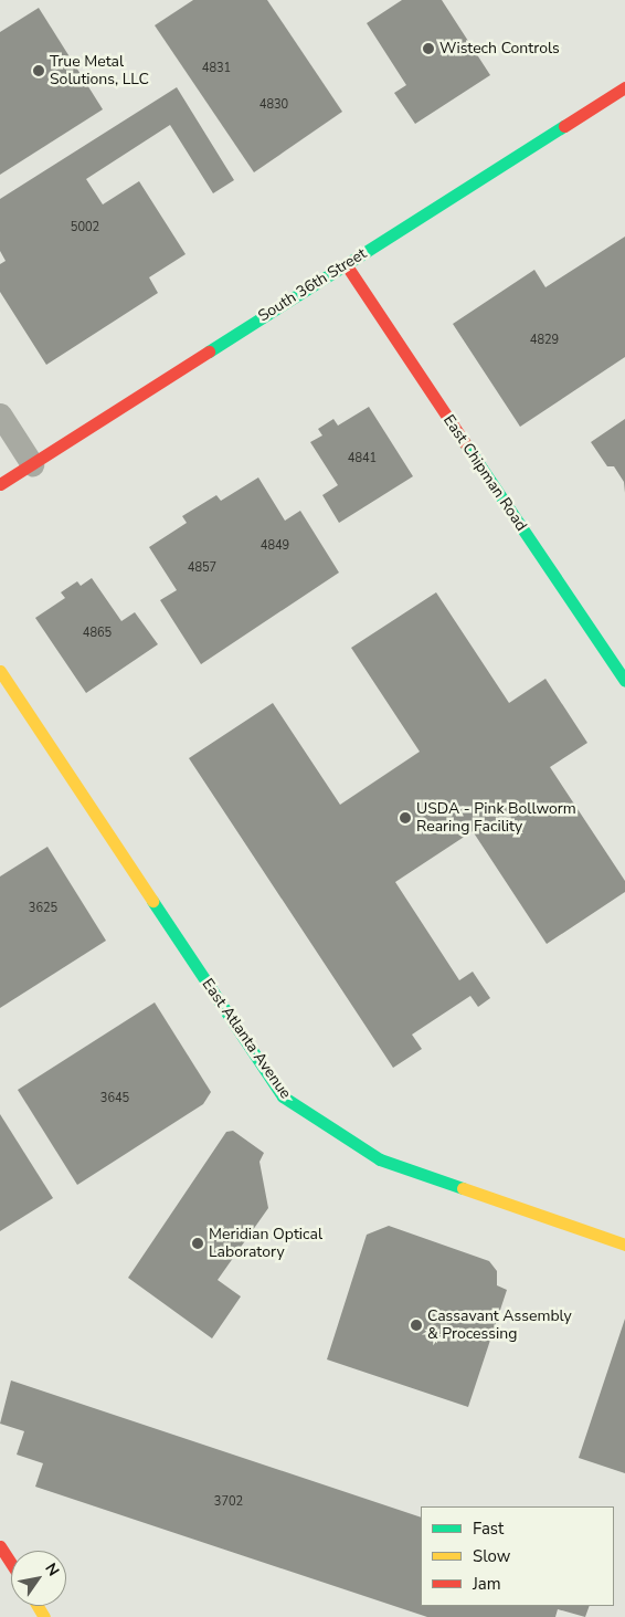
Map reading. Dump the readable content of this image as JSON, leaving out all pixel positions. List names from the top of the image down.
{
  "streets": {
    "street": ["South 36th Street", "East Chipman Road", "East Atlanta Avenue"]
  },
  "crossings": [
    ["South 36th Street", "East Chipman Road"]
  ],
  "places": [
    "Wistech Controls",
    "True Metal Solutions, LLC",
    "USDA - Pink Bollworm Rearing Facility",
    "Meridian Optical Laboratory",
    "Cassavant Assembly & Processing"
  ],
  "house_numbers": [
    "4831",
    "4830",
    "5002",
    "4829",
    "4841",
    "4849",
    "4857",
    "4865",
    "3625",
    "3645",
    "3702"
  ],
  "legend": ["Fast", "Slow", "Jam"],
  "north": "top right"
}
